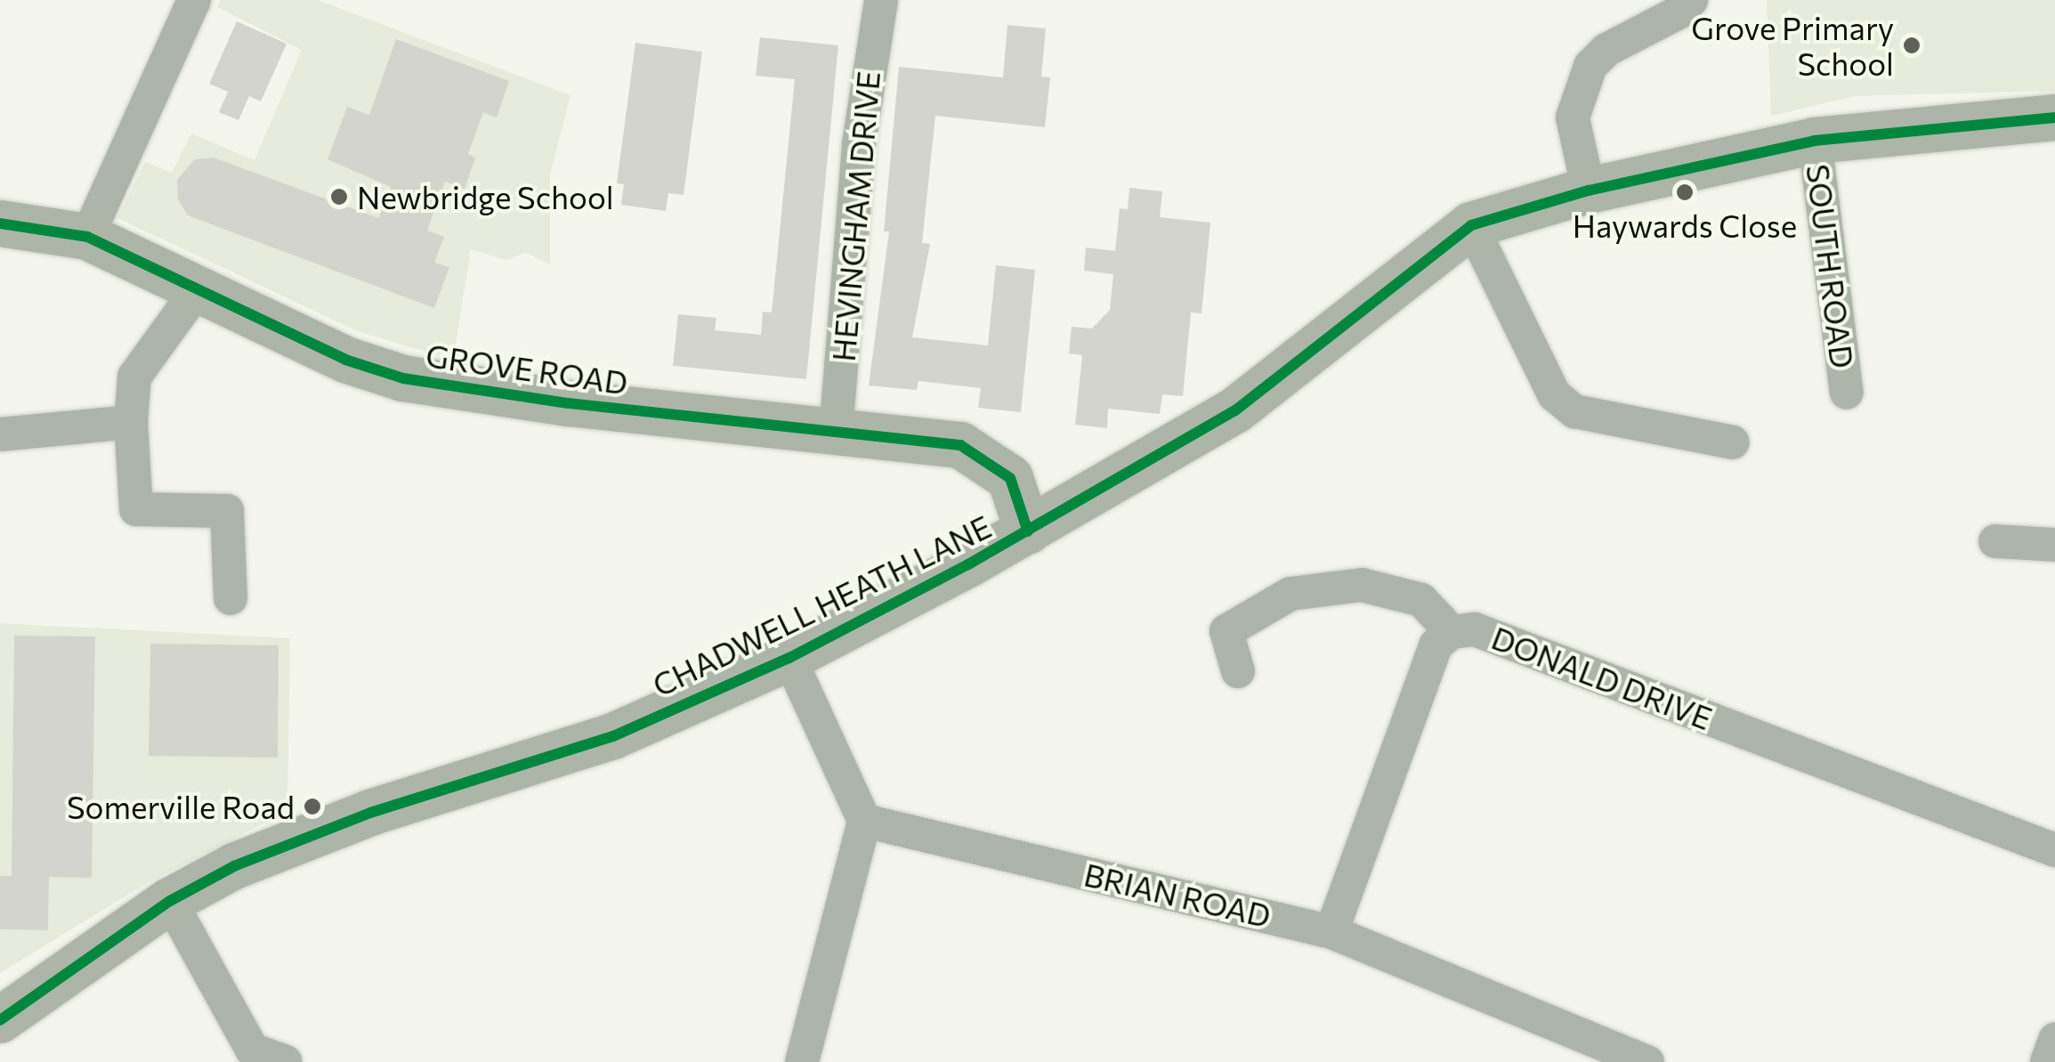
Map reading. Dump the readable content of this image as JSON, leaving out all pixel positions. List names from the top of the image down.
{
  "streets": {
    "street": [
      "HEVINGHAM DRIVE",
      "SOUTH ROAD",
      "GROVE ROAD",
      "CHADWELL HEATH LANE",
      "DONALD DRIVE",
      "BRIAN ROAD"
    ]
  },
  "crossings": [
    ["HEVINGHAM DRIVE", "GROVE ROAD"],
    ["SOUTH ROAD", "CHADWELL HEATH LANE"],
    ["GROVE ROAD", "CHADWELL HEATH LANE"],
    ["DONALD DRIVE", "BRIAN ROAD"]
  ],
  "places": [
    "Grove Primary School",
    "Haywards Close",
    "Newbridge School",
    "Somerville Road"
  ]
}
